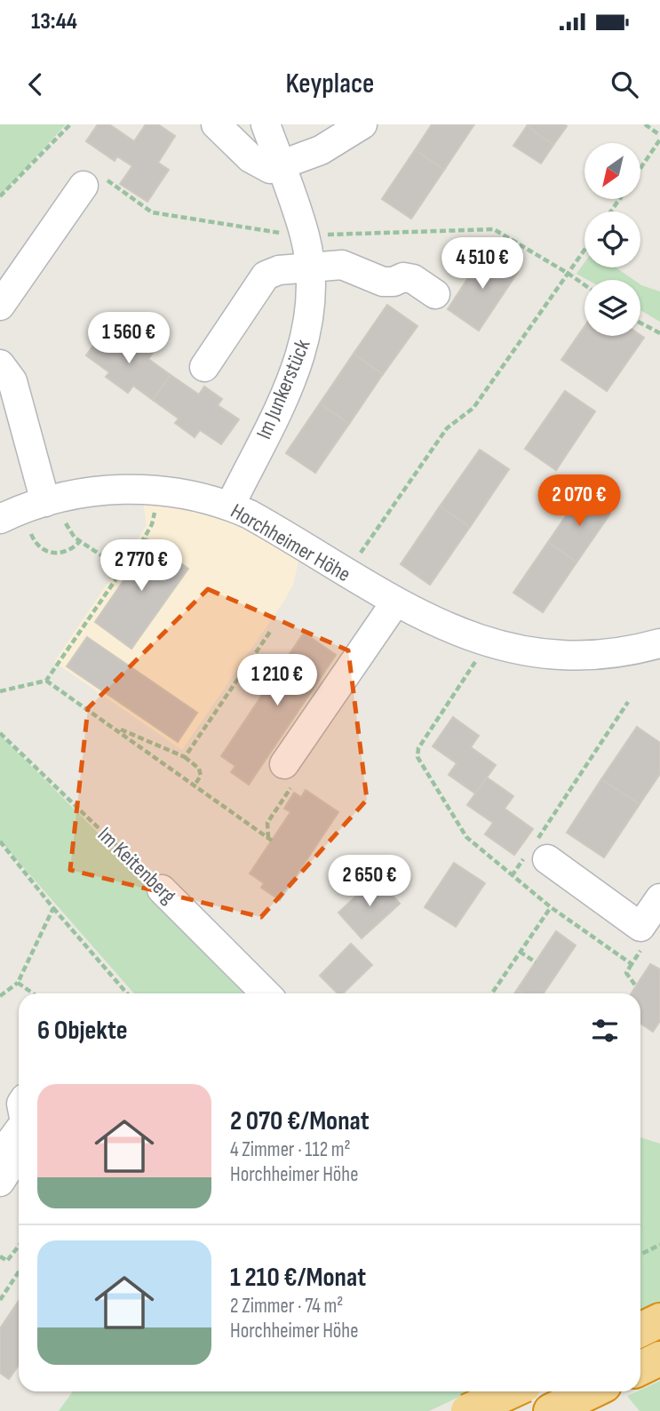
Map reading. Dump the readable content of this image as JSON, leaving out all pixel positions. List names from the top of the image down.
{
  "streets": {
    "street": ["Im Junkerstück", "Horchheimer Höhe", "Im Keitenberg"]
  },
  "crossings": [
    ["Im Junkerstück", "Horchheimer Höhe"]
  ],
  "north": "bottom left",
  "page": {
    "status": "13:44",
    "header": "Keyplace",
    "price": [
      "4 510 €",
      "1 560 €",
      "2 070 €",
      "2 770 €",
      "1 210 €",
      "2 650 €"
    ],
    "heading": "6 Objekte",
    "list": [
      {
        "name": "2 070 €/Monat",
        "note": "4 Zimmer · 112 m² · Horchheimer Höhe"
      },
      {
        "name": "1 210 €/Monat",
        "note": "2 Zimmer · 74 m² · Horchheimer Höhe"
      }
    ]
  }
}
